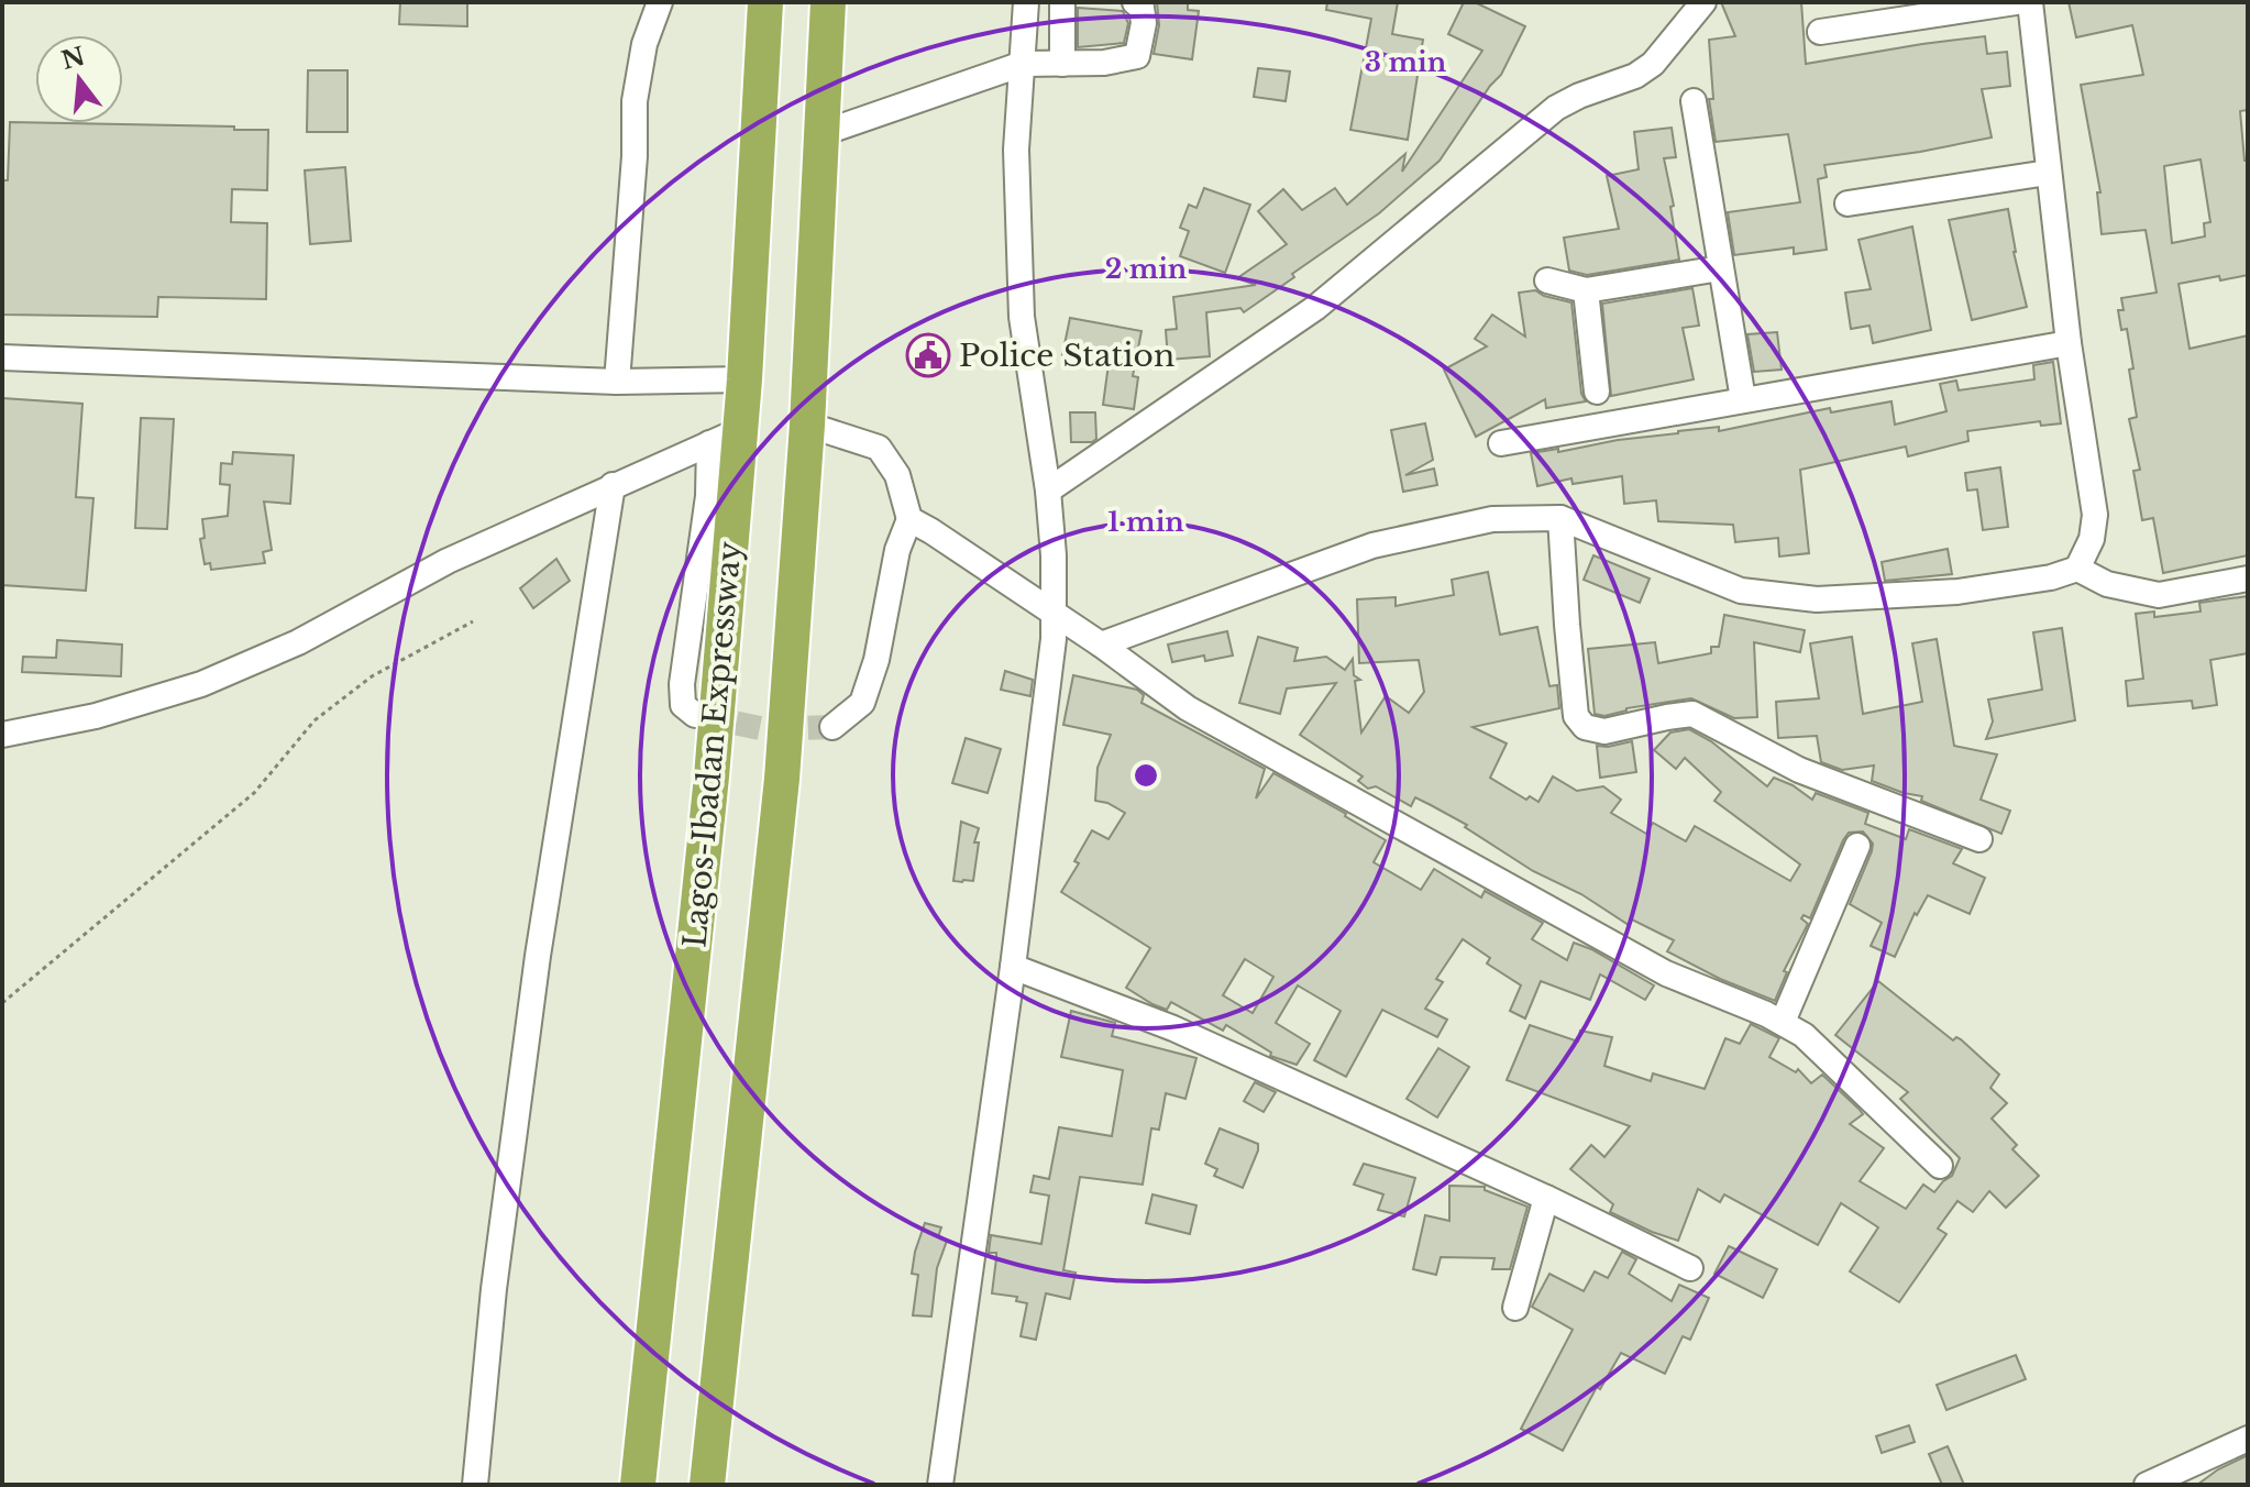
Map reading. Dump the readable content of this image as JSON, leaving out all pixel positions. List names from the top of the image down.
{
  "streets": {
    "highway": ["Lagos-Ibadan Expressway"]
  },
  "places": {
    "public building": ["Police Station"]
  },
  "north": "top",
  "rings": ["3 min", "2 min", "1 min"]
}
